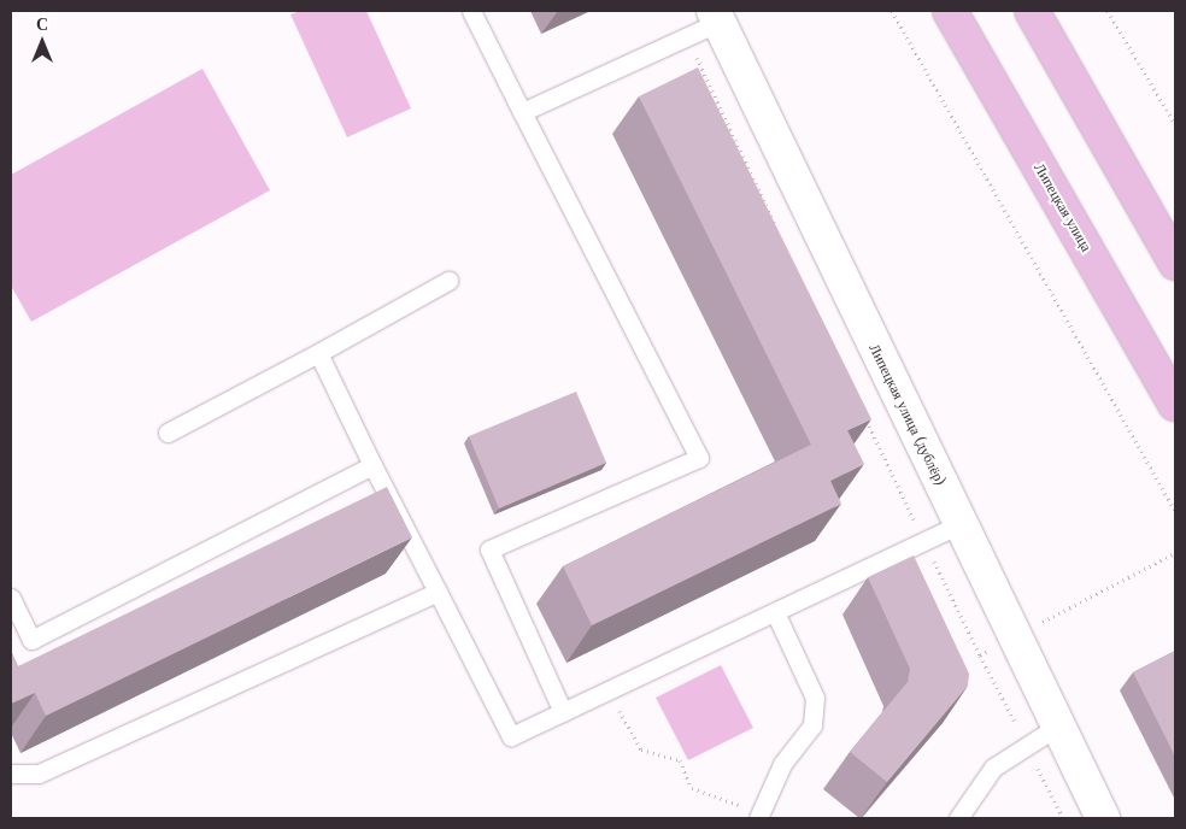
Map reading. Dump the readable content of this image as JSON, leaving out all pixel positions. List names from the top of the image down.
{
  "streets": {
    "main road": ["Липецкая улица"],
    "street": ["Липецкая улица (дублёр)"]
  },
  "north": "top"
}
